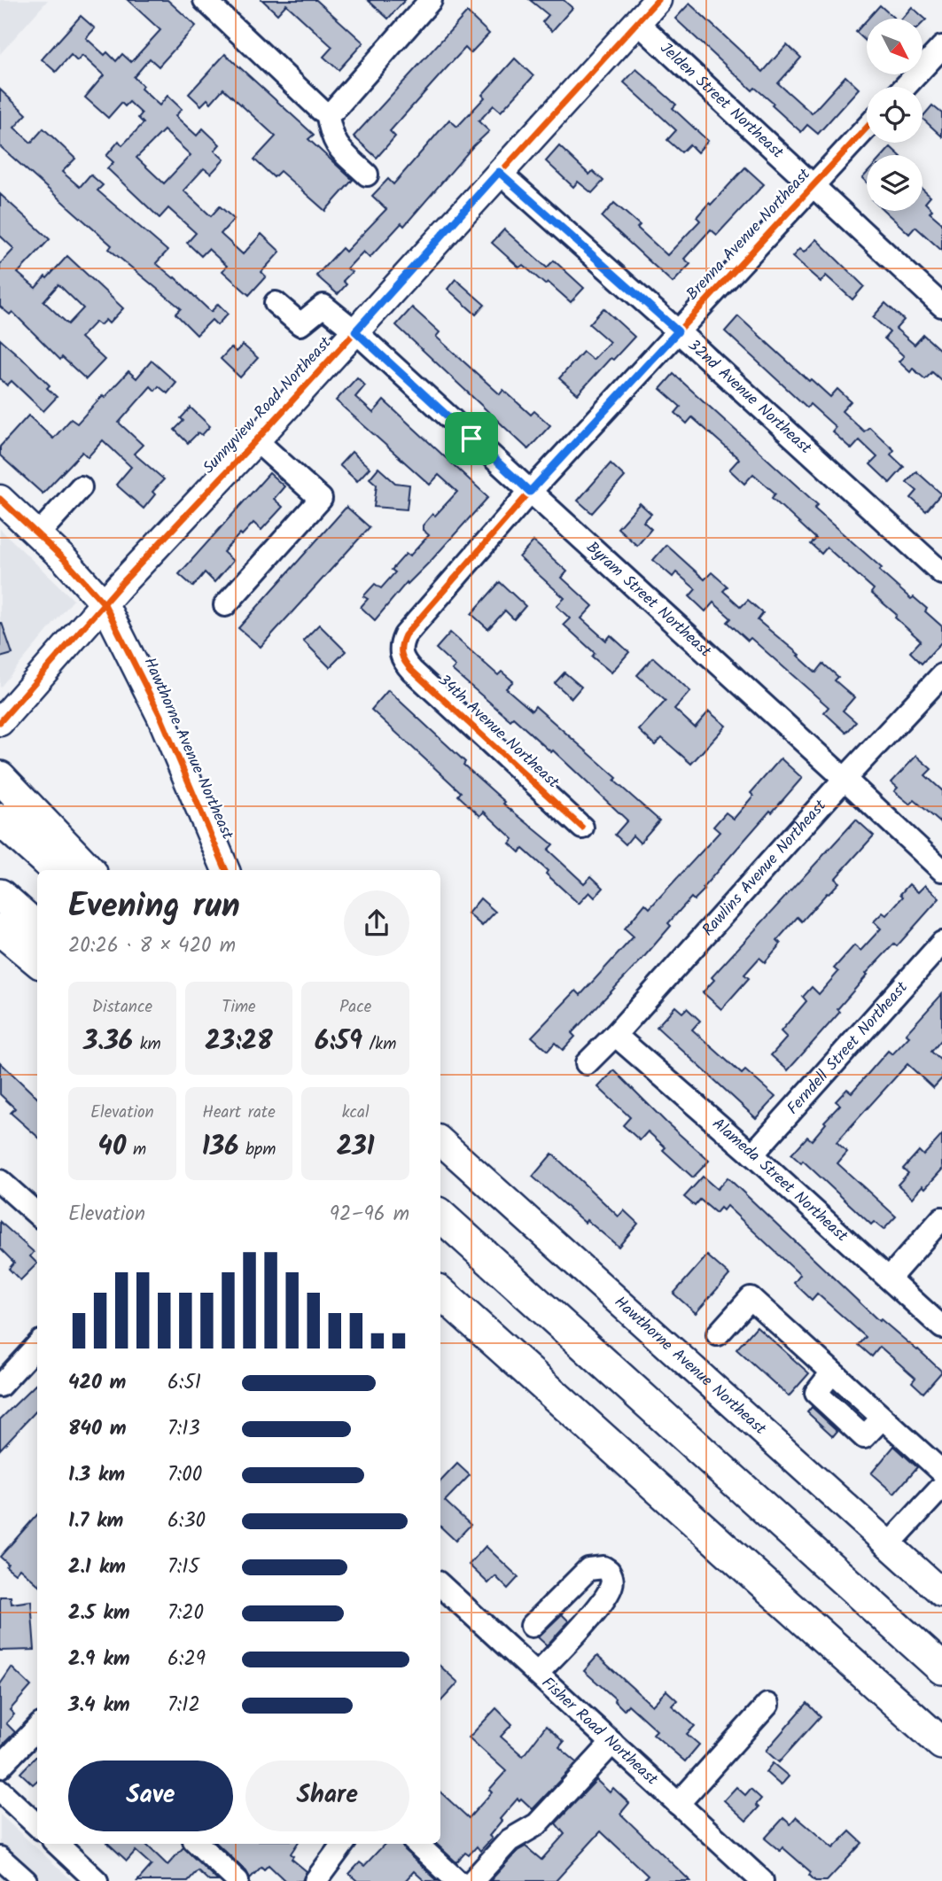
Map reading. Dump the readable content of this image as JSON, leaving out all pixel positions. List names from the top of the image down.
{
  "streets": {
    "main road": ["Sunnyview Road Northeast", "Hawthorne Avenue Northeast"],
    "street": [
      "Jelden Street Northeast",
      "Brenna Avenue Northeast",
      "32nd Avenue Northeast",
      "Byram Street Northeast",
      "34th Avenue Northeast",
      "Rawlins Avenue Northeast",
      "Ferndell Street Northeast",
      "Alameda Street Northeast",
      "Fisher Road Northeast"
    ]
  },
  "crossings": [
    ["Jelden Street Northeast", "Brenna Avenue Northeast"],
    ["Jelden Street Northeast", "Sunnyview Road Northeast"],
    ["Brenna Avenue Northeast", "32nd Avenue Northeast"],
    ["Brenna Avenue Northeast", "Byram Street Northeast"],
    ["Brenna Avenue Northeast", "34th Avenue Northeast"],
    ["32nd Avenue Northeast", "Sunnyview Road Northeast"],
    ["Sunnyview Road Northeast", "Byram Street Northeast"],
    ["Sunnyview Road Northeast", "Hawthorne Avenue Northeast"],
    ["Byram Street Northeast", "Rawlins Avenue Northeast"],
    ["Rawlins Avenue Northeast", "Alameda Street Northeast"],
    ["Ferndell Street Northeast", "Alameda Street Northeast"]
  ],
  "north": "bottom right",
  "page": {
    "heading": ["Evening run", "20:26 · 8 × 420 m"],
    "stats": [
      ["Distance", "3.36 km"],
      ["Time", "23:28"],
      ["Pace", "6:59 /km"],
      ["Elevation", "40 m"],
      ["Heart rate", "136 bpm"],
      ["kcal", "231"]
    ],
    "chart": ["Elevation", "92–96 m"],
    "list": [
      {
        "name": "420 m",
        "note": "6:51"
      },
      {
        "name": "840 m",
        "note": "7:13"
      },
      {
        "name": "1.3 km",
        "note": "7:00"
      },
      {
        "name": "1.7 km",
        "note": "6:30"
      },
      {
        "name": "2.1 km",
        "note": "7:15"
      },
      {
        "name": "2.5 km",
        "note": "7:20"
      },
      {
        "name": "2.9 km",
        "note": "6:29"
      },
      {
        "name": "3.4 km",
        "note": "7:12"
      }
    ],
    "buttons": ["Save", "Share"]
  }
}
